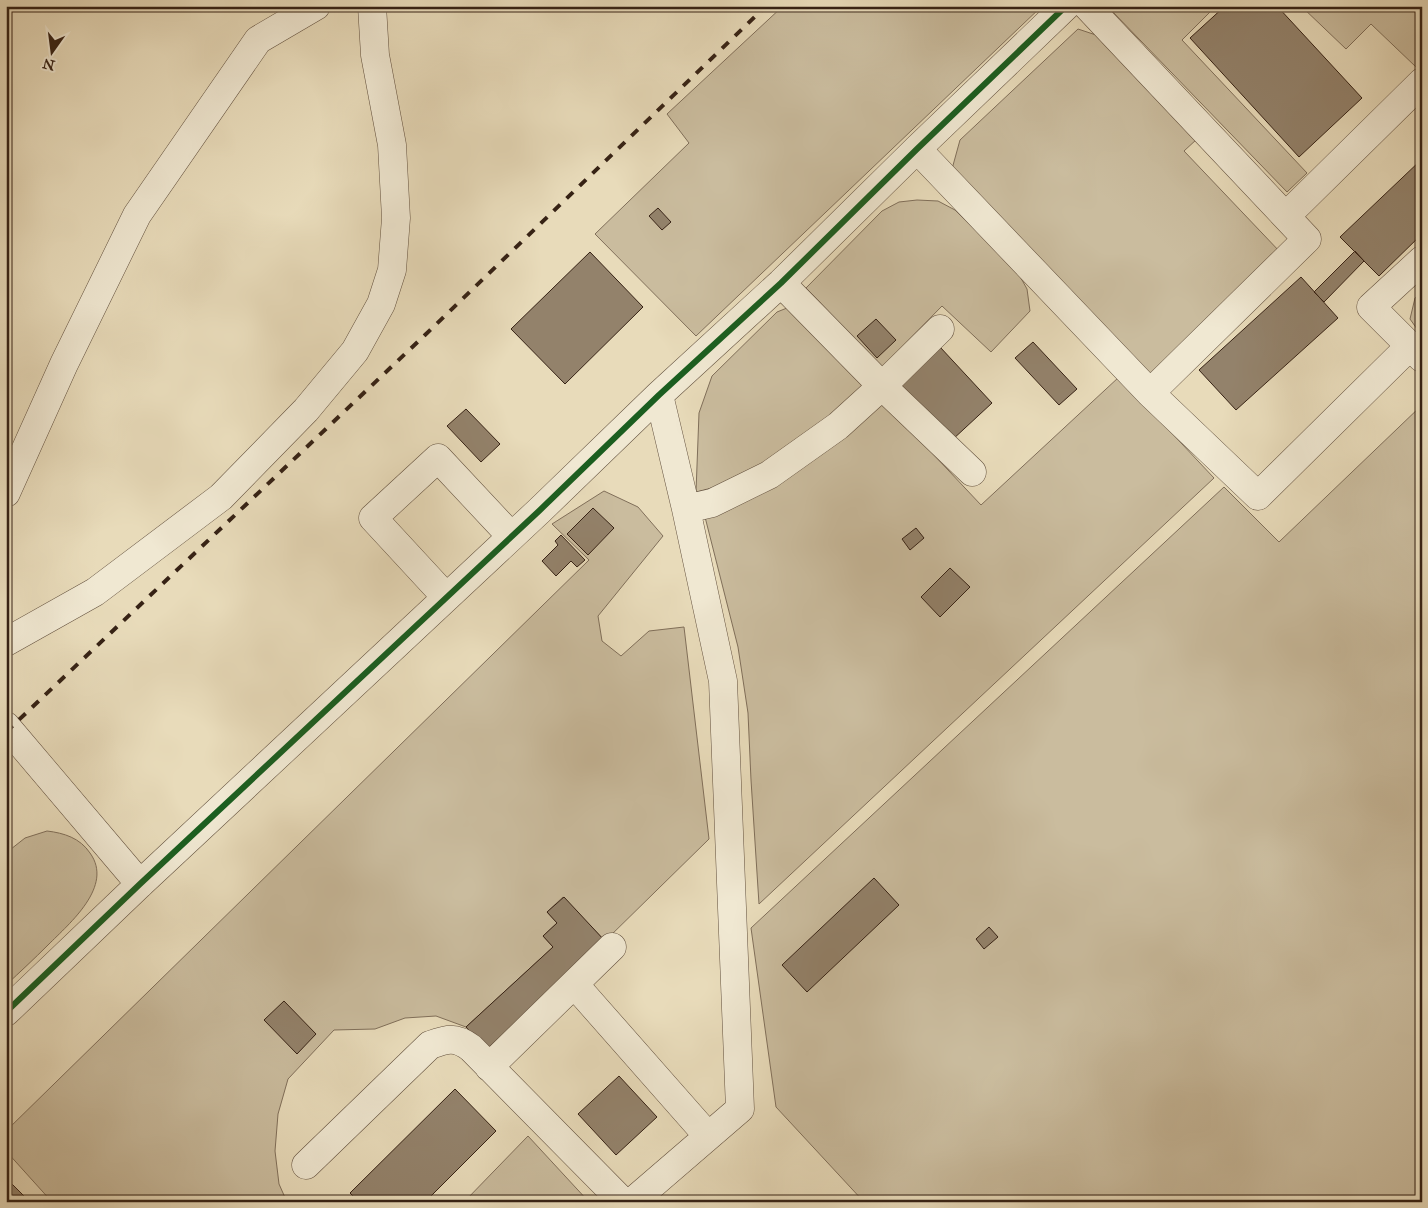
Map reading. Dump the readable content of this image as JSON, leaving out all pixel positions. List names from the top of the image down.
{
  "north": "bottom"
}
